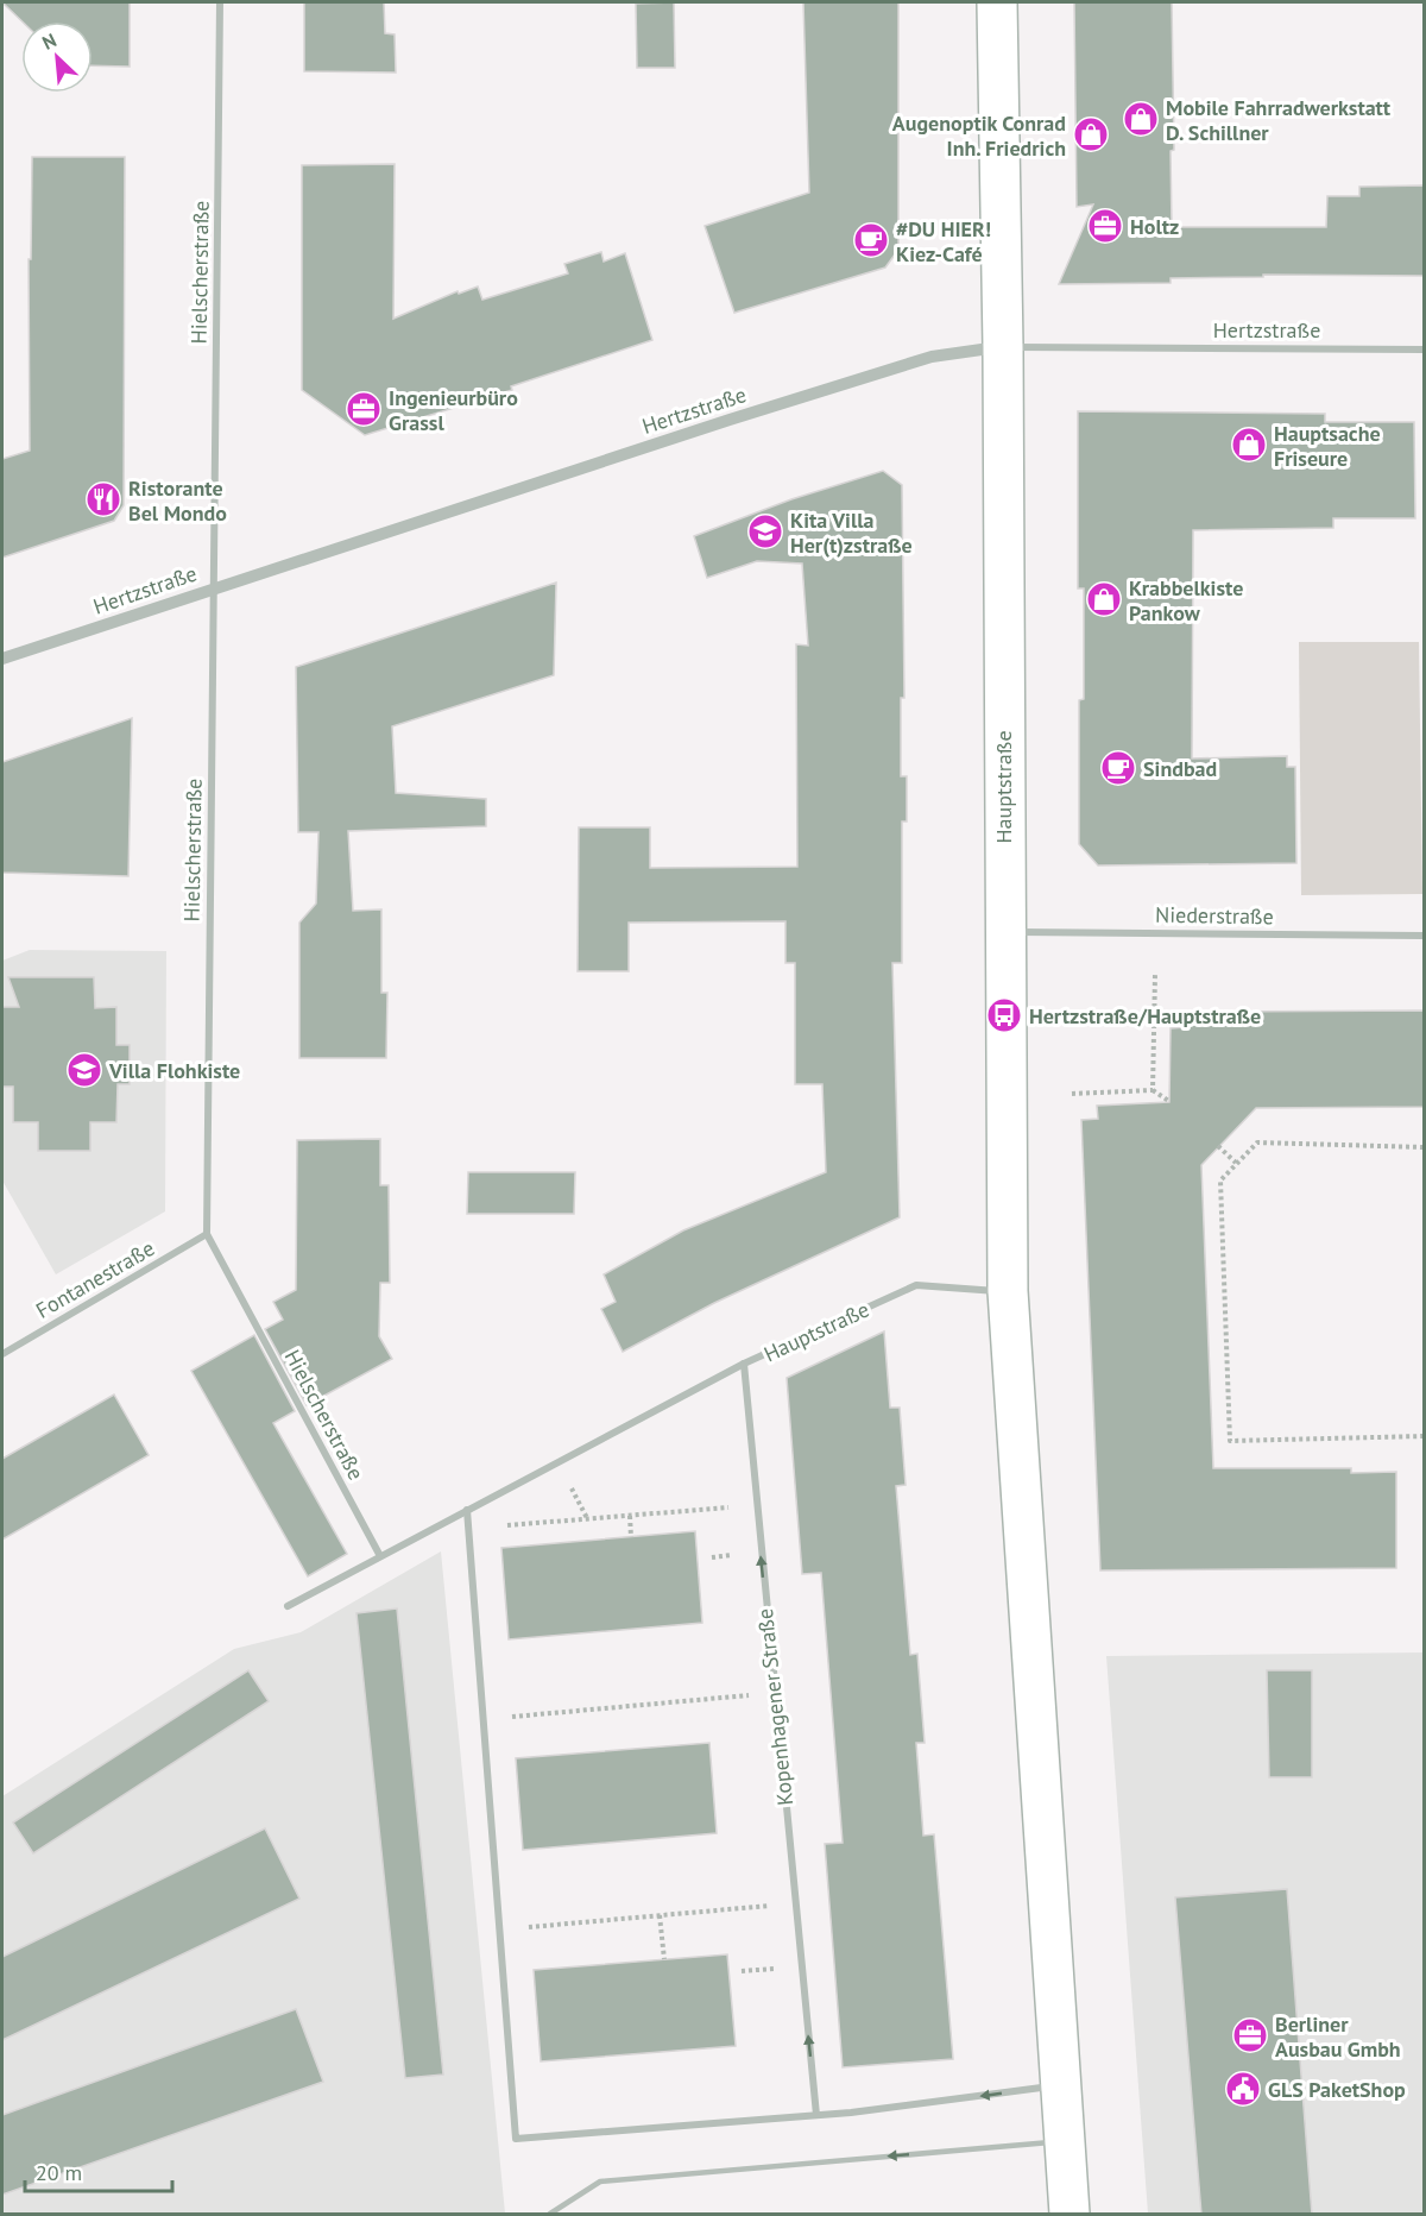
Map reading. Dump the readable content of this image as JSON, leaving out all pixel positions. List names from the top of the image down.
{
  "streets": {
    "main road": ["Hauptstraße"],
    "street": [
      "Hielscherstraße",
      "Hertzstraße",
      "Niederstraße",
      "Fontanestraße",
      "Kopenhagener Straße"
    ]
  },
  "crossings": [
    ["Hielscherstraße", "Hertzstraße"],
    ["Hielscherstraße", "Fontanestraße"],
    ["Hertzstraße", "Hauptstraße"],
    ["Hauptstraße", "Niederstraße"],
    ["Hauptstraße", "Kopenhagener Straße"]
  ],
  "one_way": ["Kopenhagener Straße"],
  "places": {
    "shop": [
      "Mobile Fahrradwerkstatt D. Schillner",
      "Augenoptik Conrad Inh. Friedrich",
      "Hauptsache Friseure",
      "Krabbelkiste Pankow"
    ],
    "office": ["Holtz", "Ingenieurbüro Grassl", "Berliner Ausbau Gmbh"],
    "cafe": ["#DU HIER! Kiez-Café", "Sindbad"],
    "restaurant": ["Ristorante Bel Mondo"],
    "school or university": ["Kita Villa Her(t)zstraße", "Villa Flohkiste"],
    "bus stop": ["Hertzstraße/Hauptstraße"],
    "public building": ["GLS PaketShop"]
  },
  "scale_bar": "20 m",
  "north": "top left"
}
